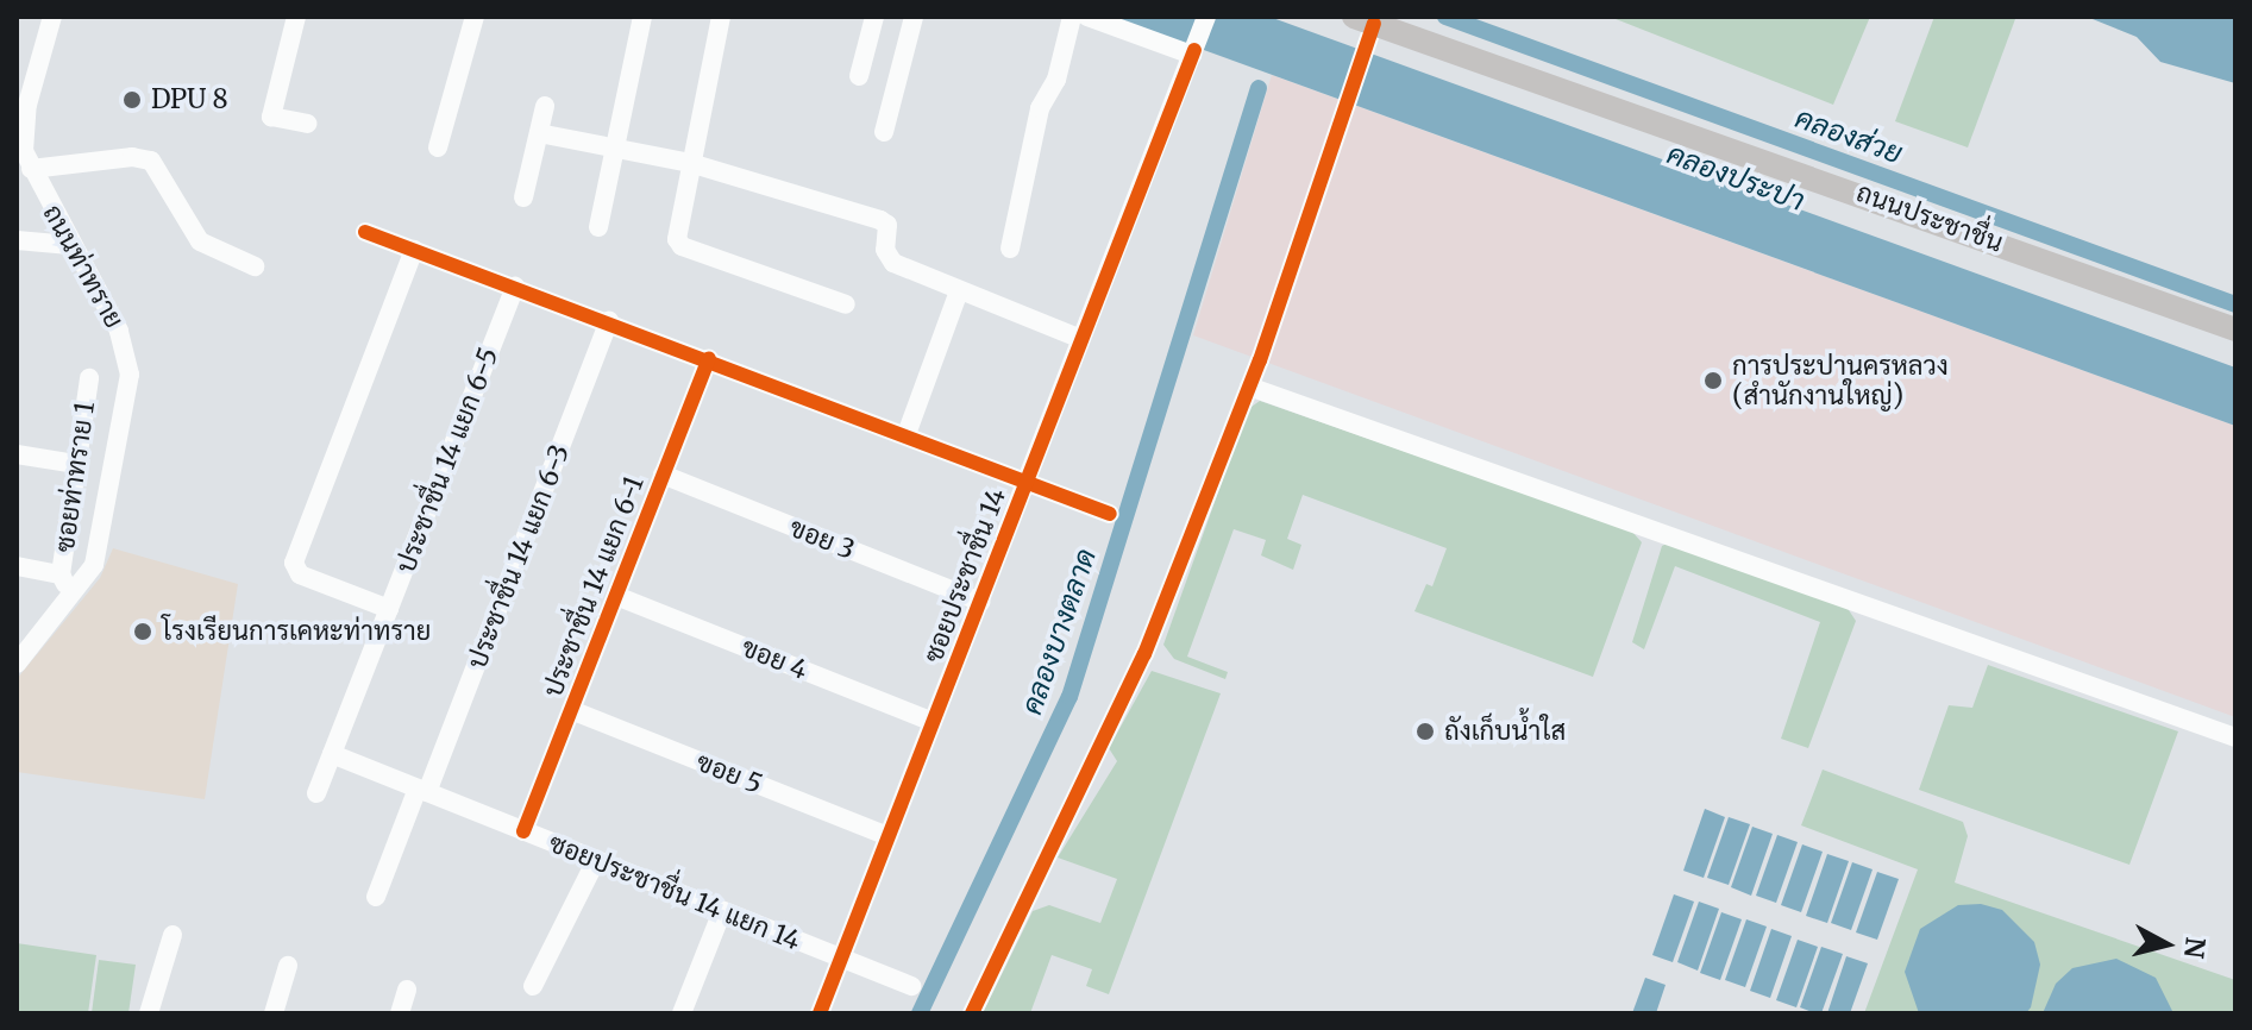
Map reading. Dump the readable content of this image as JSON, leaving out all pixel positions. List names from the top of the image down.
{
  "streets": {
    "main road": ["ถนนประชาชื่น"],
    "street": [
      "ถนนท่าทราย",
      "ประชาชื่น 14 แยก 6-5",
      "ซอยท่าทราย 1",
      "ขอย 3",
      "ประชาชื่น 14 แยก 6-3",
      "ซอยประชาชื่น 14",
      "ประชาชื่น 14 แยก 6-1",
      "ขอย 4",
      "ฃอย 5",
      "ซอยประชาชื่น 14 แยก 14"
    ]
  },
  "crossings": [
    ["ประชาชื่น 14 แยก 6-5", "ซอยประชาชื่น 14 แยก 14"],
    ["ขอย 3", "ซอยประชาชื่น 14"],
    ["ขอย 3", "ประชาชื่น 14 แยก 6-1"],
    ["ประชาชื่น 14 แยก 6-3", "ซอยประชาชื่น 14 แยก 14"],
    ["ซอยประชาชื่น 14", "ขอย 4"],
    ["ซอยประชาชื่น 14", "ฃอย 5"],
    ["ซอยประชาชื่น 14", "ซอยประชาชื่น 14 แยก 14"],
    ["ประชาชื่น 14 แยก 6-1", "ขอย 4"],
    ["ประชาชื่น 14 แยก 6-1", "ฃอย 5"],
    ["ประชาชื่น 14 แยก 6-1", "ซอยประชาชื่น 14 แยก 14"]
  ],
  "water": ["คลองส่วย", "คลองประปา", "คลองบางตลาด"],
  "places": [
    "DPU 8",
    "การประปานครหลวง (สำนักงานใหญ่)",
    "โรงเรียนการเคหะท่าทราย",
    "ถังเก็บน้ำใส"
  ],
  "north": "right"
}
